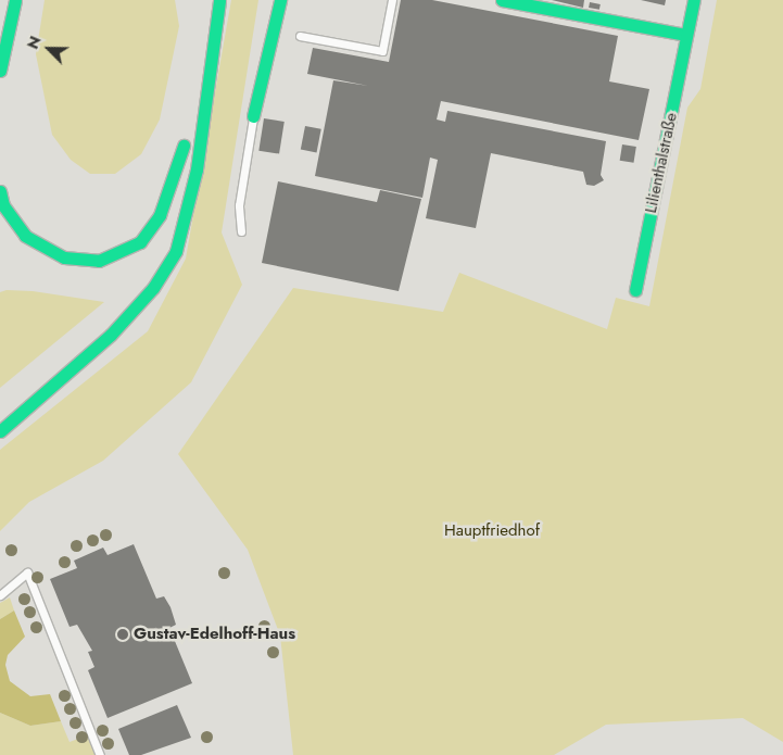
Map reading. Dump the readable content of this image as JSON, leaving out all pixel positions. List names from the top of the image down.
{
  "streets": {
    "main road": ["Lilienthalstraße"]
  },
  "parks": ["Hauptfriedhof"],
  "places": ["Gustav-Edelhoff-Haus"],
  "north": "top left"
}
